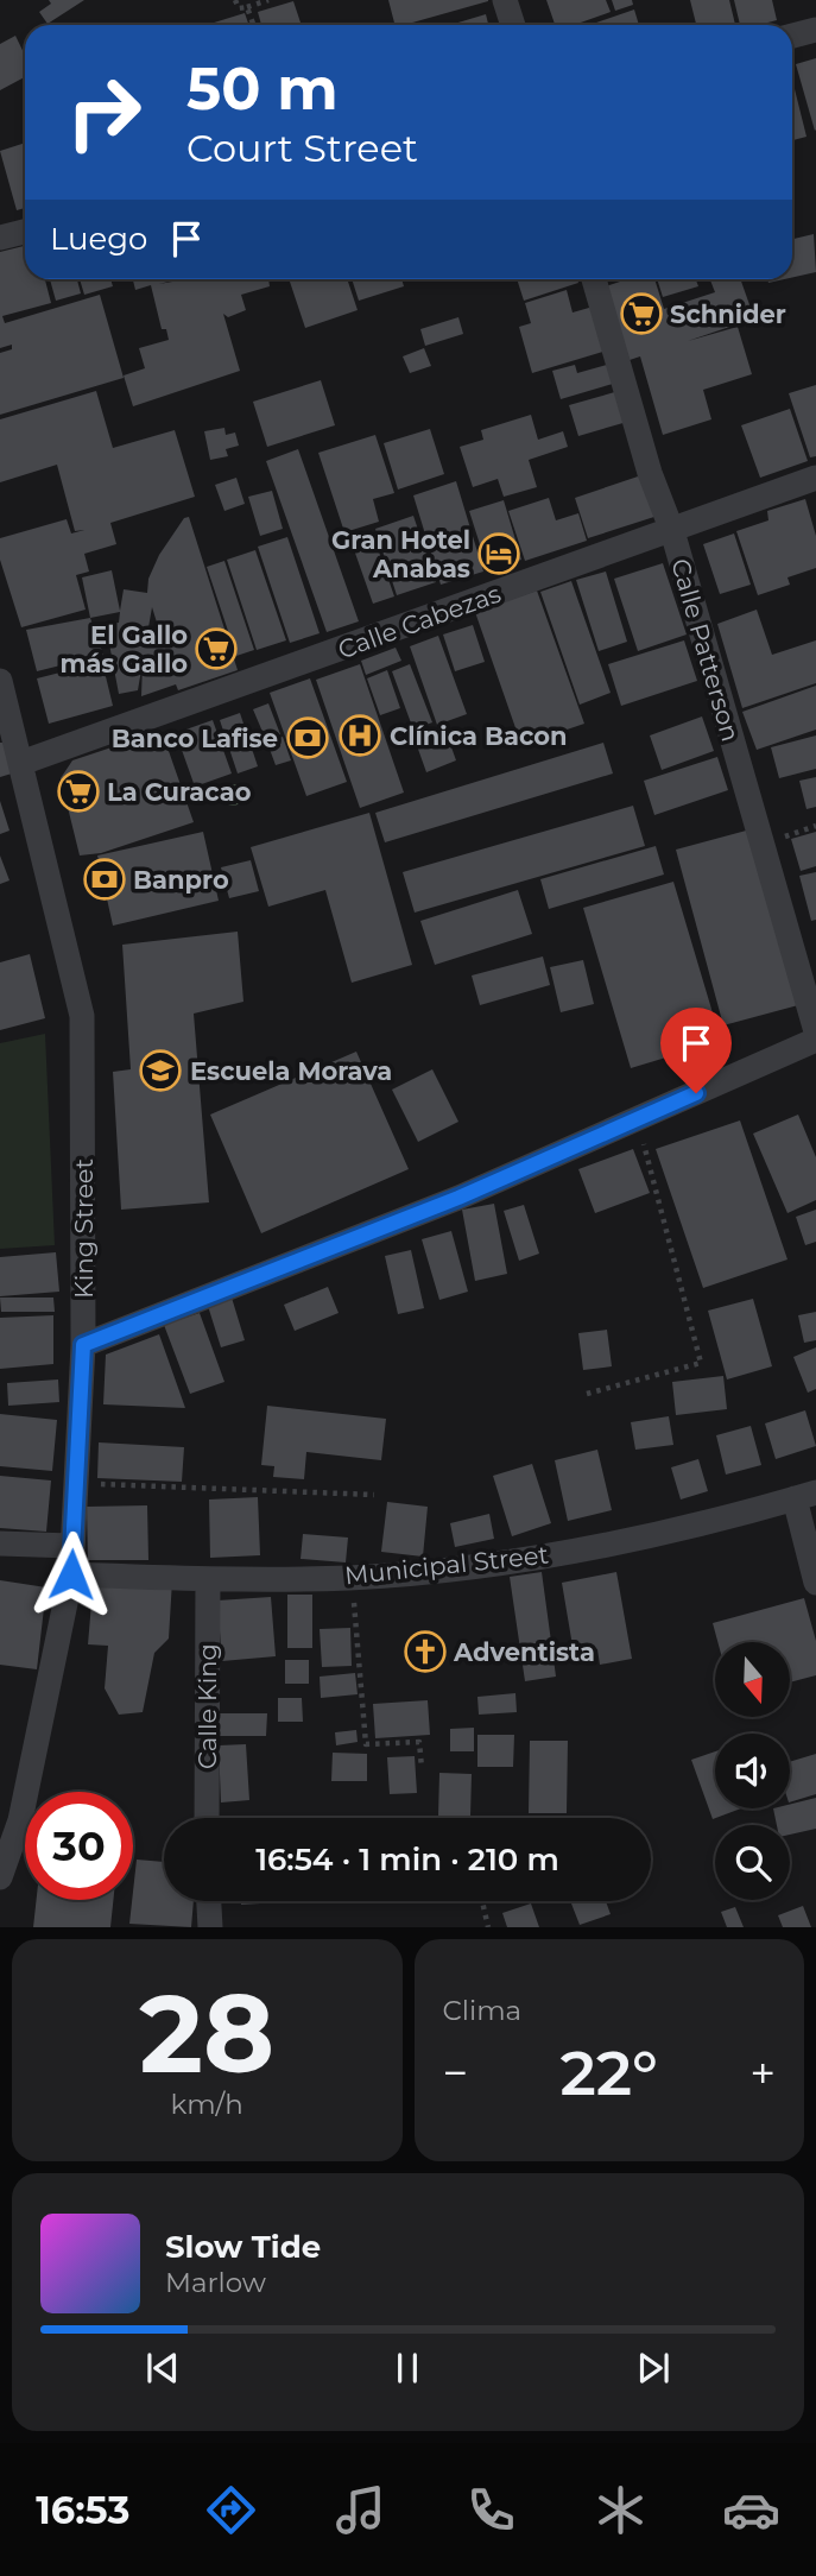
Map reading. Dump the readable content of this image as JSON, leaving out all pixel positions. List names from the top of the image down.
{
  "streets": {
    "street": [
      "Calle Cabezas",
      "Calle Patterson",
      "King Street",
      "Municipal Street",
      "Calle King"
    ]
  },
  "crossings": [
    ["Calle Cabezas", "Calle Patterson"],
    ["Calle Cabezas", "King Street"],
    ["King Street", "Municipal Street"],
    ["Municipal Street", "Calle King"]
  ],
  "places": {
    "supermarket": ["Schnider", "El Gallo más Gallo", "La Curacao"],
    "hotel": ["Gran Hotel Anabas"],
    "hospital": ["Clínica Bacon"],
    "bank": ["Banco Lafise", "Banpro"],
    "school or university": ["Escuela Morava"],
    "church": ["Adventista"]
  },
  "north": "bottom",
  "page": {
    "turn": ["50 m", "Court Street"],
    "then": "Luego",
    "limit": "30",
    "trip": "16:54 · 1 min · 210 m",
    "tile": [
      ["28", "km/h"],
      "Clima"
    ],
    "heat": ["−", "22°", "+"],
    "song": ["Slow Tide", "Marlow"],
    "tabs": "16:53"
  }
}
